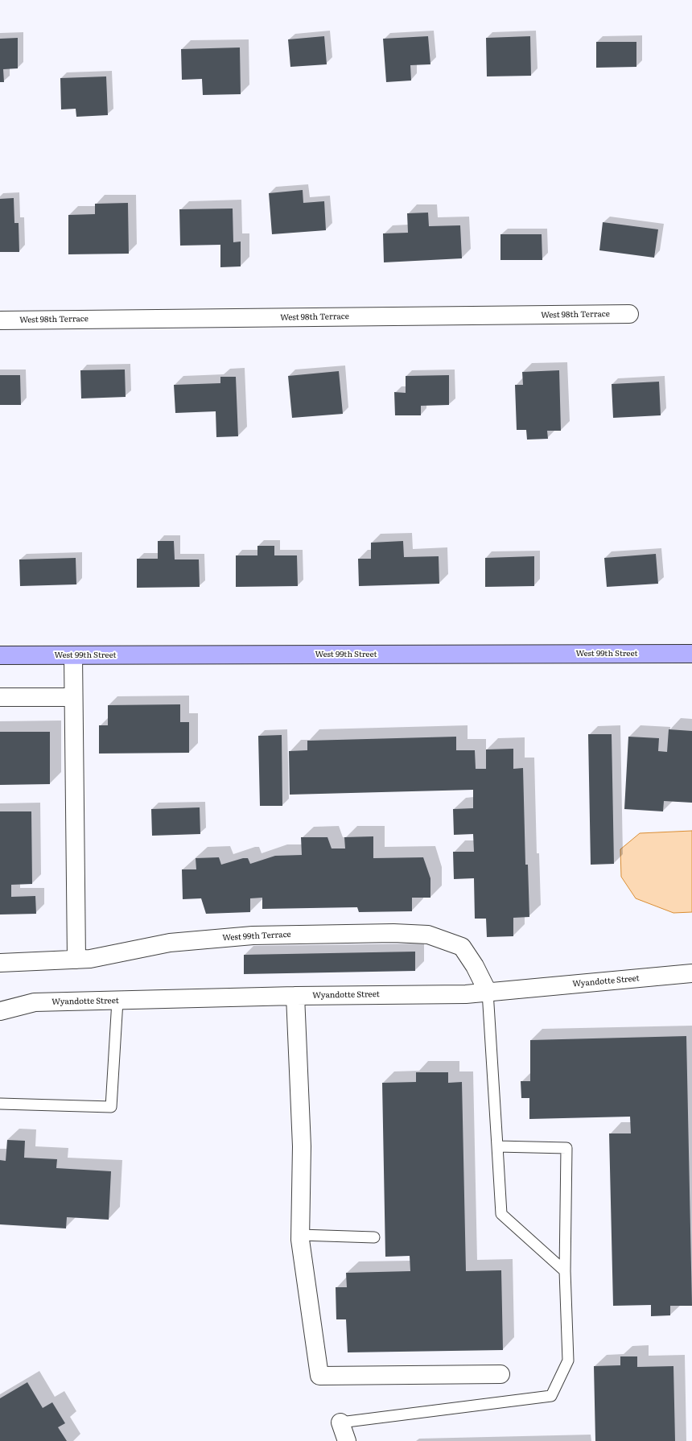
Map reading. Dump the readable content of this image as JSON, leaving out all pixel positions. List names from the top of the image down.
{
  "streets": {
    "street": [
      "West 98th Terrace",
      "West 99th Street",
      "West 99th Terrace",
      "Wyandotte Street"
    ]
  },
  "crossings": [
    ["West 99th Terrace", "Wyandotte Street"]
  ]
}
